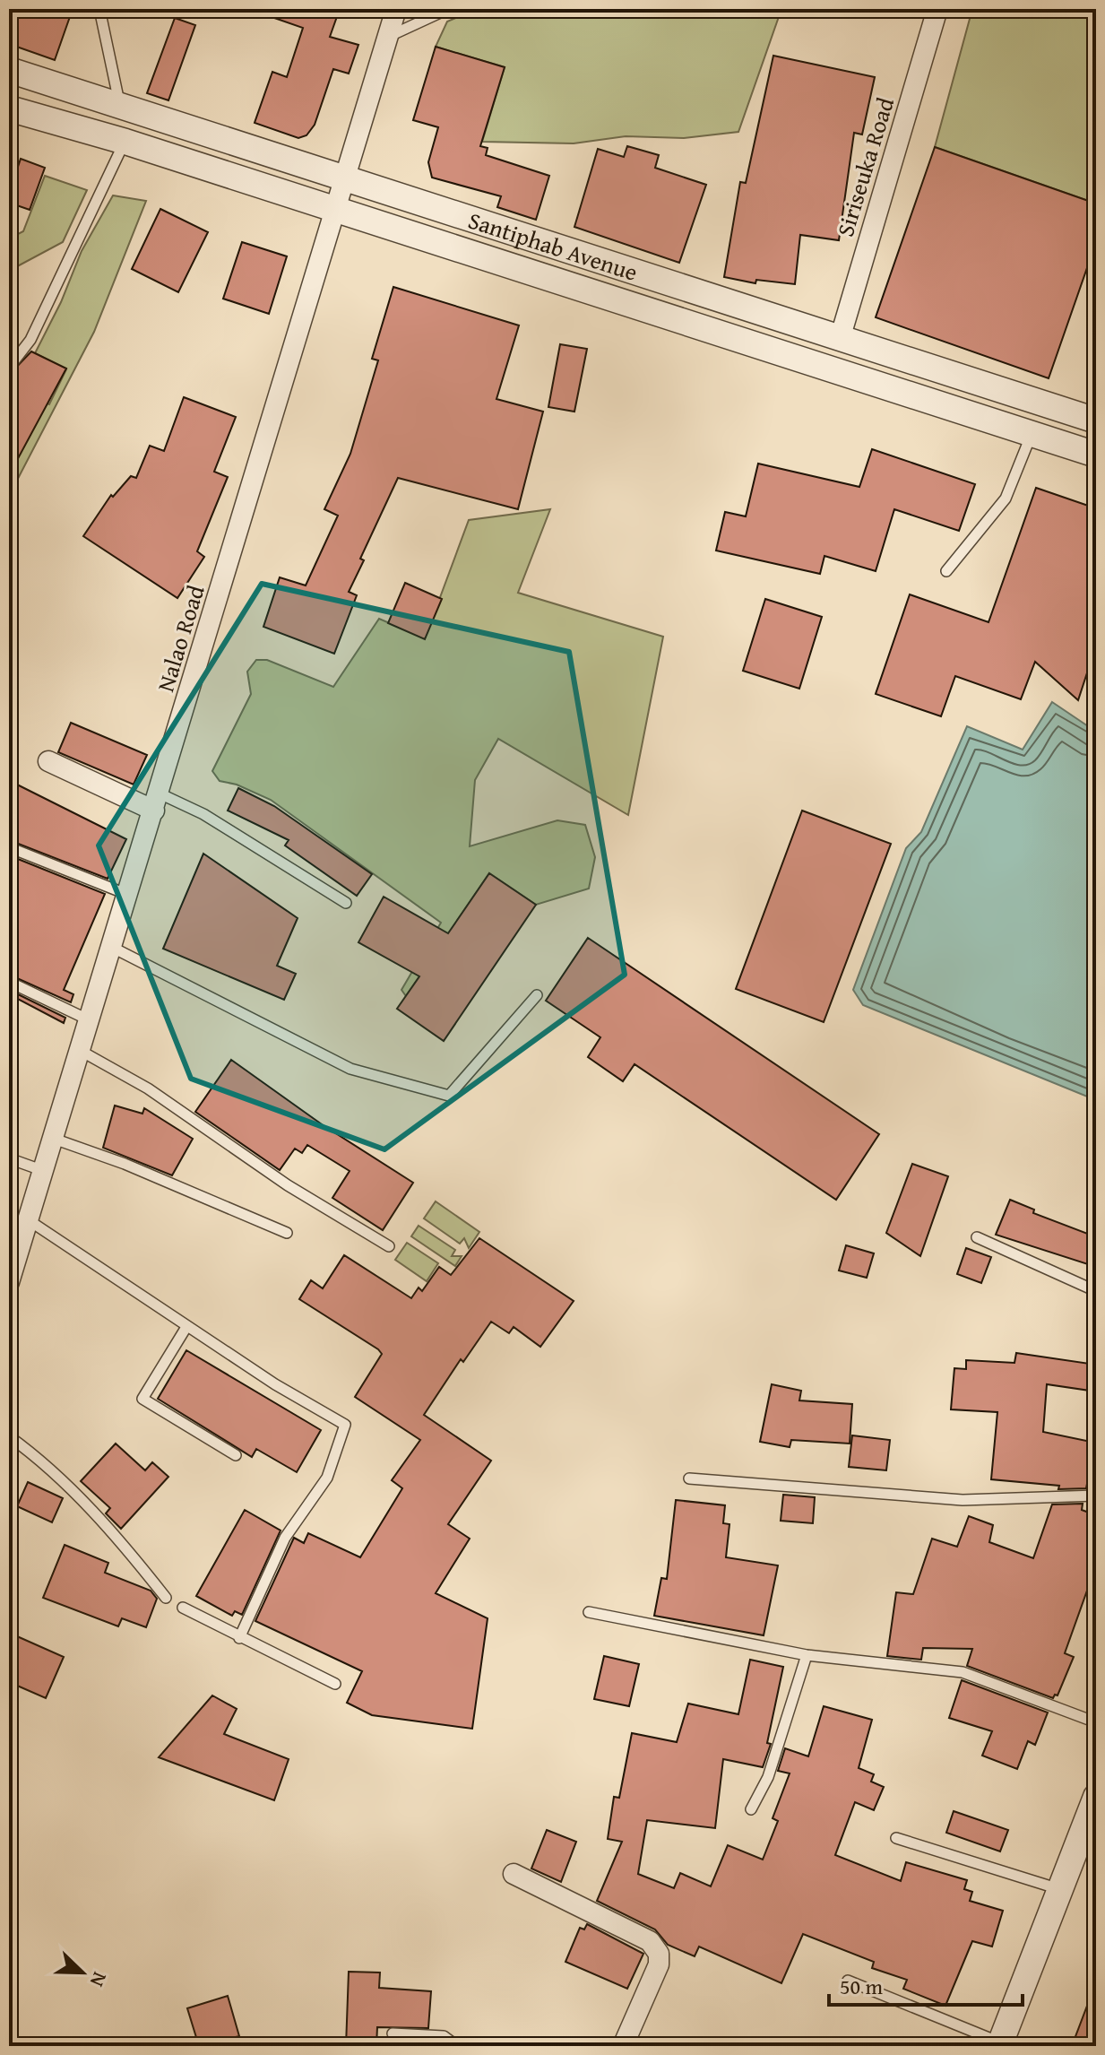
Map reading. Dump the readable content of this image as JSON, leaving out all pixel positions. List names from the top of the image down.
{
  "streets": {
    "street": ["Siriseuka Road", "Santiphab Avenue", "Nalao Road"]
  },
  "crossings": [
    ["Siriseuka Road", "Santiphab Avenue"],
    ["Santiphab Avenue", "Nalao Road"]
  ],
  "scale_bar": "50 m",
  "north": "bottom right"
}
